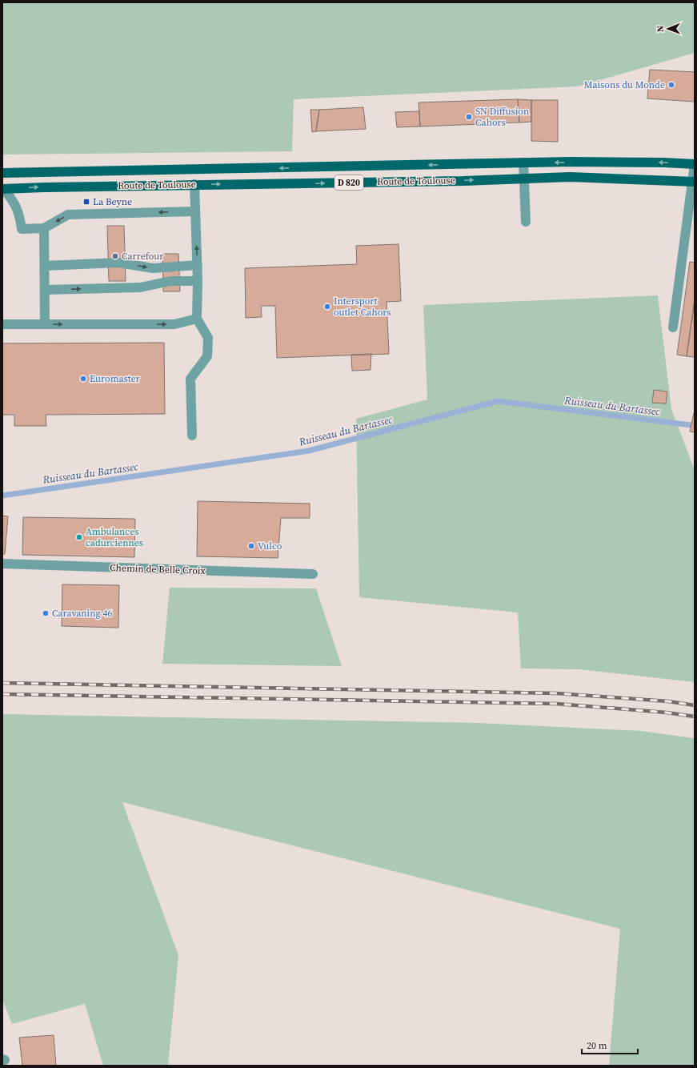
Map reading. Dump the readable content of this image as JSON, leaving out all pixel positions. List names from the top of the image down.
{
  "streets": {
    "main road": ["Route de Toulouse", "D 820"],
    "street": ["Chemin de Belle Croix"]
  },
  "water": ["Ruisseau du Bartassec"],
  "places": {
    "other": [
      "Maisons du Monde",
      "SN Diffusion Cahors",
      "Carrefour",
      "Intersport outlet Cahors",
      "Euromaster",
      "Ambulances cadurciennes",
      "Vulco",
      "Caravaning 46"
    ],
    "transit": ["La Beyne"]
  },
  "scale_bar": "20 m",
  "north": "left"
}
